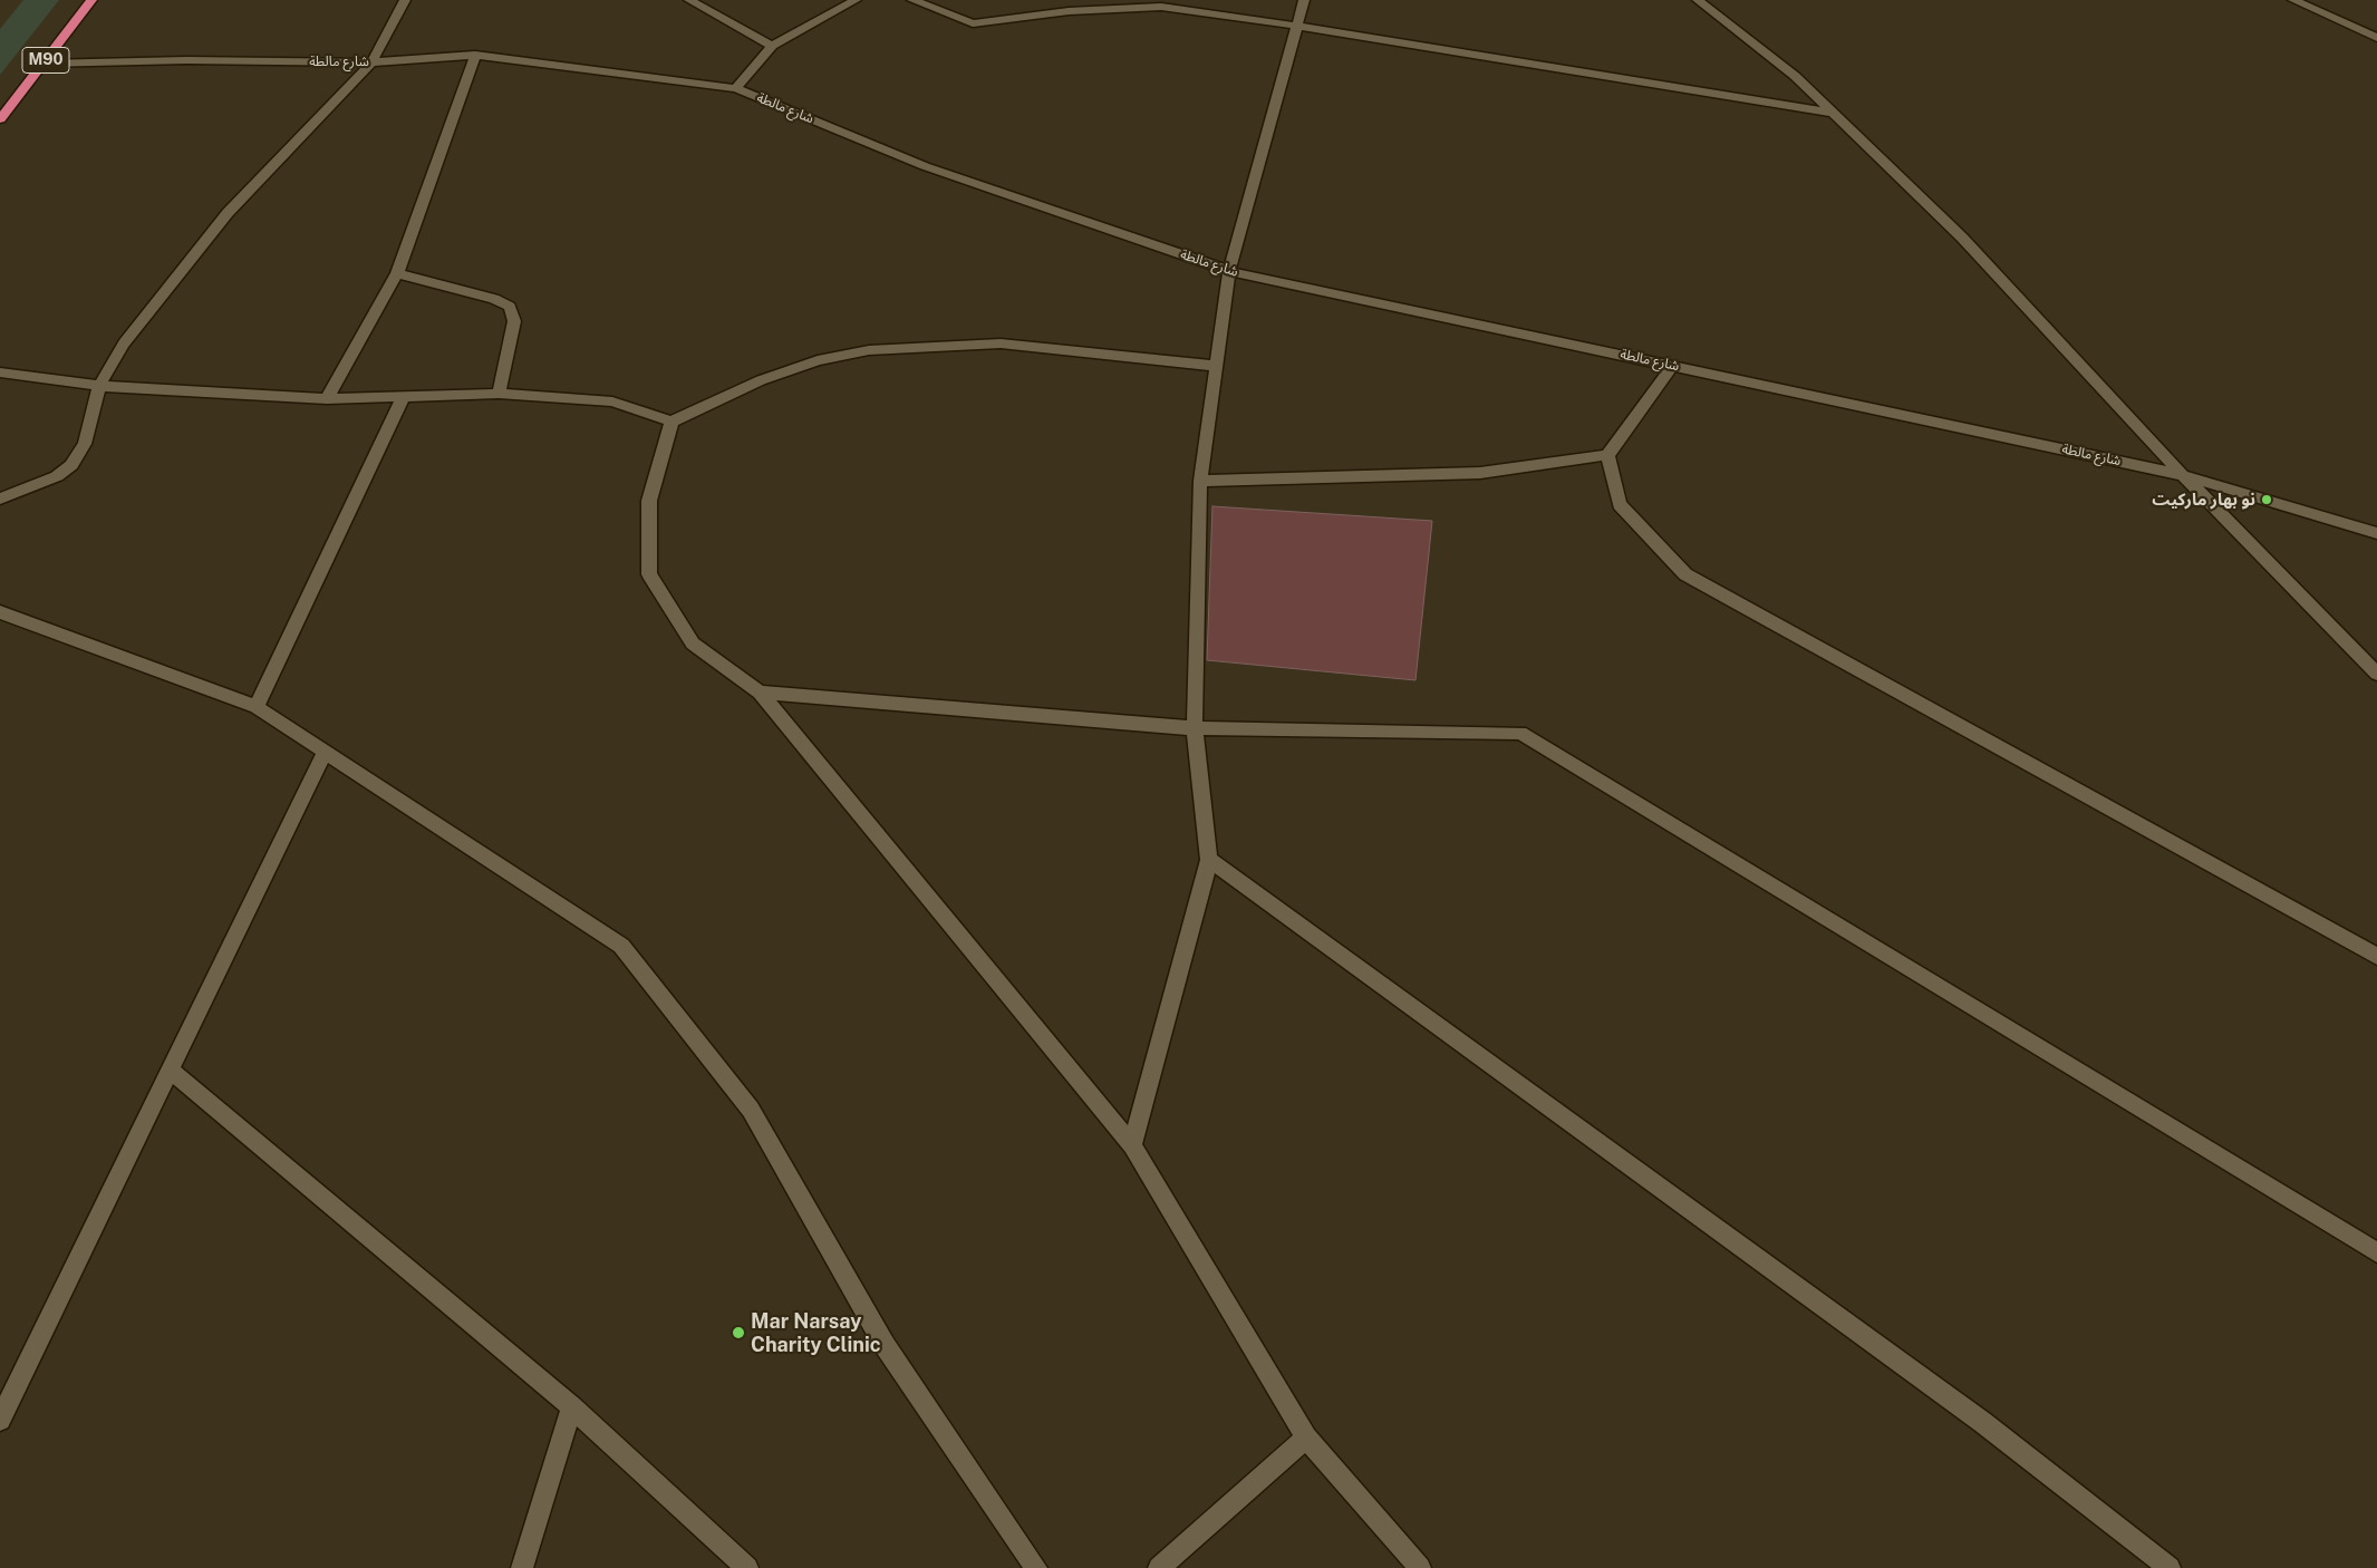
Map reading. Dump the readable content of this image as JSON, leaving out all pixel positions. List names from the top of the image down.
{
  "streets": {
    "highway": ["M90"],
    "street": ["شارع مالطة"]
  },
  "crossings": [
    ["M90", "شارع مالطة"]
  ],
  "places": ["نو بهار ماركيت", "Mar Narsay Charity Clinic"]
}
